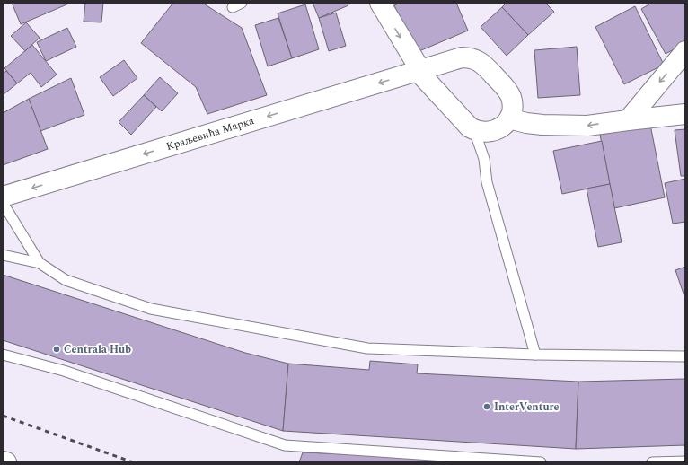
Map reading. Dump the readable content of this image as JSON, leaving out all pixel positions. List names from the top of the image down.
{
  "streets": {
    "street": ["Краљевића Марка"]
  },
  "one_way": ["Краљевића Марка"],
  "places": ["Centrala Hub", "InterVenture"]
}
